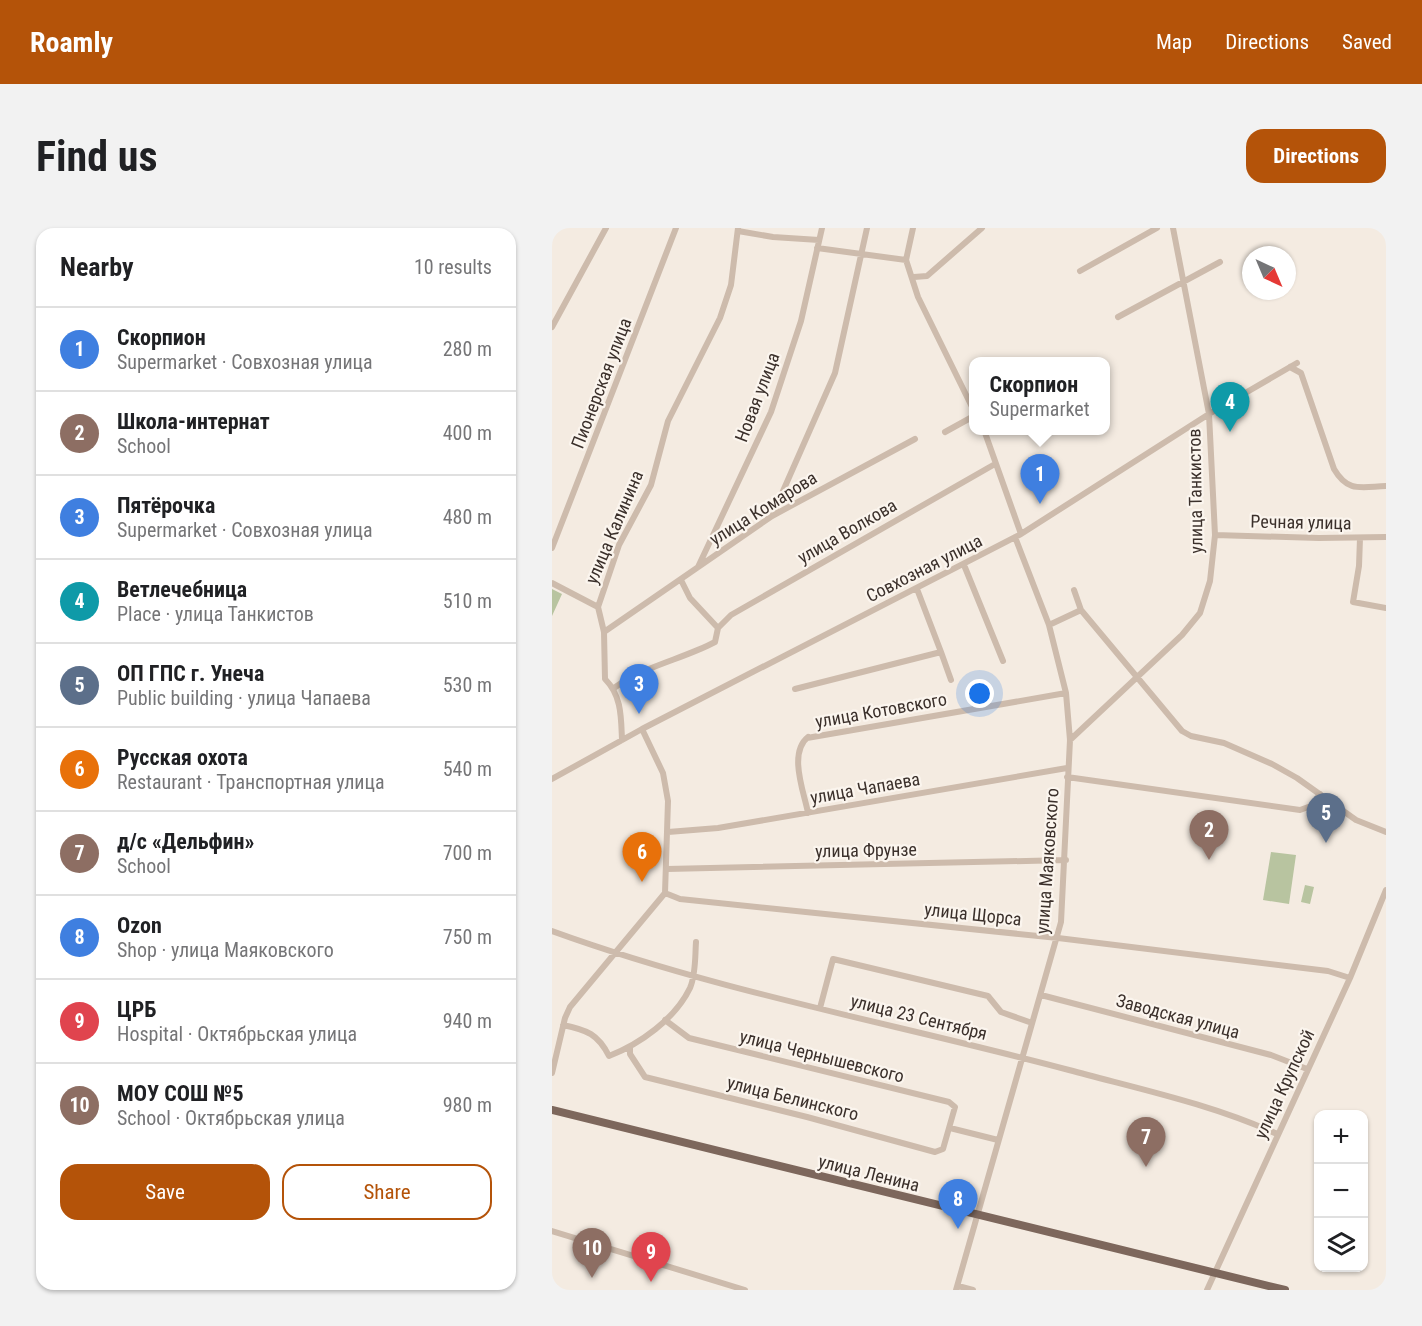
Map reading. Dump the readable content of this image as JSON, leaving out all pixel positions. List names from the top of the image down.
{
  "streets": {
    "main road": ["улица Ленина"],
    "street": [
      "Пионерская улица",
      "Новая улица",
      "улица Танкистов",
      "улица Комарова",
      "Речная улица",
      "улица Калинина",
      "улица Волкова",
      "Совхозная улица",
      "улица Котовского",
      "улица Чапаева",
      "улица Фрунзе",
      "улица Маяковского",
      "улица Щорса",
      "Заводская улица",
      "улица 23 Сентября",
      "улица Чернышевского",
      "улица Крупской",
      "улица Белинского"
    ]
  },
  "crossings": [
    ["Новая улица", "улица Комарова"],
    ["улица Танкистов", "Речная улица"],
    ["улица Танкистов", "Совхозная улица"],
    ["улица Танкистов", "улица Маяковского"],
    ["улица Комарова", "улица Калинина"],
    ["улица Калинина", "улица Волкова"],
    ["улица Калинина", "Совхозная улица"],
    ["улица Волкова", "улица Маяковского"],
    ["Совхозная улица", "улица Маяковского"],
    ["улица Котовского", "улица Чапаева"],
    ["улица Котовского", "улица Маяковского"],
    ["улица Чапаева", "улица Маяковского"],
    ["улица Фрунзе", "улица Маяковского"],
    ["улица Маяковского", "улица Щорса"],
    ["улица Маяковского", "Заводская улица"],
    ["улица Маяковского", "улица 23 Сентября"],
    ["улица Маяковского", "улица Ленина"],
    ["улица Щорса", "улица Крупской"],
    ["Заводская улица", "улица Крупской"],
    ["улица 23 Сентября", "улица Крупской"],
    ["улица Чернышевского", "улица Белинского"],
    ["улица Крупской", "улица Ленина"]
  ],
  "north": "bottom right",
  "page": {
    "header": "Roamly",
    "nav": ["Map", "Directions", "Saved"],
    "buttons": [
      "Directions",
      ["Save", "Share"]
    ],
    "title": "Find us",
    "heading": ["Nearby", "10 results"],
    "list": [
      {
        "mark": "1",
        "name": "Скорпион",
        "note": "Supermarket · Совхозная улица",
        "value": "280 m"
      },
      {
        "mark": "2",
        "name": "Школа-интернат",
        "note": "School",
        "value": "400 m"
      },
      {
        "mark": "3",
        "name": "Пятёрочка",
        "note": "Supermarket · Совхозная улица",
        "value": "480 m"
      },
      {
        "mark": "4",
        "name": "Ветлечебница",
        "note": "Place · улица Танкистов",
        "value": "510 m"
      },
      {
        "mark": "5",
        "name": "ОП ГПС г. Унеча",
        "note": "Public building · улица Чапаева",
        "value": "530 m"
      },
      {
        "mark": "6",
        "name": "Русская охота",
        "note": "Restaurant · Транспортная улица",
        "value": "540 m"
      },
      {
        "mark": "7",
        "name": "д/с «Дельфин»",
        "note": "School",
        "value": "700 m"
      },
      {
        "mark": "8",
        "name": "Ozon",
        "note": "Shop · улица Маяковского",
        "value": "750 m"
      },
      {
        "mark": "9",
        "name": "ЦРБ",
        "note": "Hospital · Октябрьская улица",
        "value": "940 m"
      },
      {
        "mark": "10",
        "name": "МОУ СОШ №5",
        "note": "School · Октябрьская улица",
        "value": "980 m"
      }
    ],
    "popup": ["Скорпион", "Supermarket"],
    "pins": [
      "4",
      "1",
      "3",
      "5",
      "2",
      "6",
      "7",
      "8",
      "10",
      "9"
    ],
    "map_buttons": ["+", "−"]
  }
}
